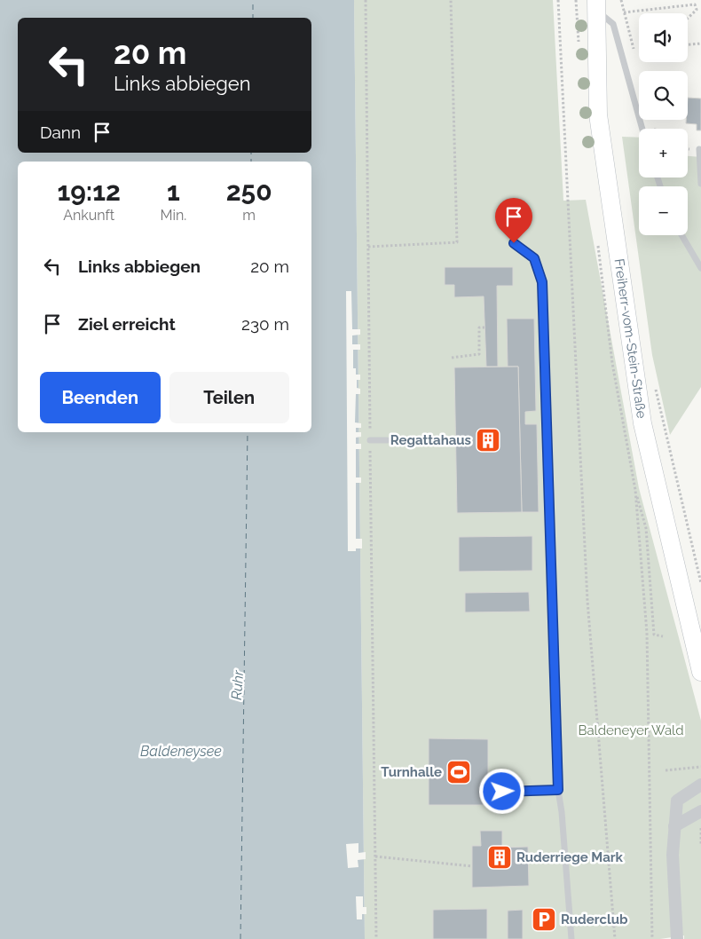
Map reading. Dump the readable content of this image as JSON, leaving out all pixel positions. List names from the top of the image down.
{
  "streets": {
    "main road": ["Freiherr-vom-Stein-Straße"]
  },
  "water": ["Ruhr", "Baldeneysee"],
  "parks": ["Baldeneyer Wald"],
  "places": {
    "building": ["Regattahaus", "Ruderriege Mark"],
    "sports": ["Turnhalle"],
    "parking": ["Ruderclub"]
  },
  "page": {
    "map_buttons": ["+", "−"],
    "turn": ["20 m", "Links abbiegen"],
    "then": "Dann",
    "eta": [
      "19:12",
      "Ankunft",
      "1",
      "Min.",
      "250",
      "m"
    ],
    "list": [
      {
        "name": "Links abbiegen",
        "value": "20 m"
      },
      {
        "name": "Ziel erreicht",
        "value": "230 m"
      }
    ],
    "buttons": ["Beenden", "Teilen"]
  }
}
